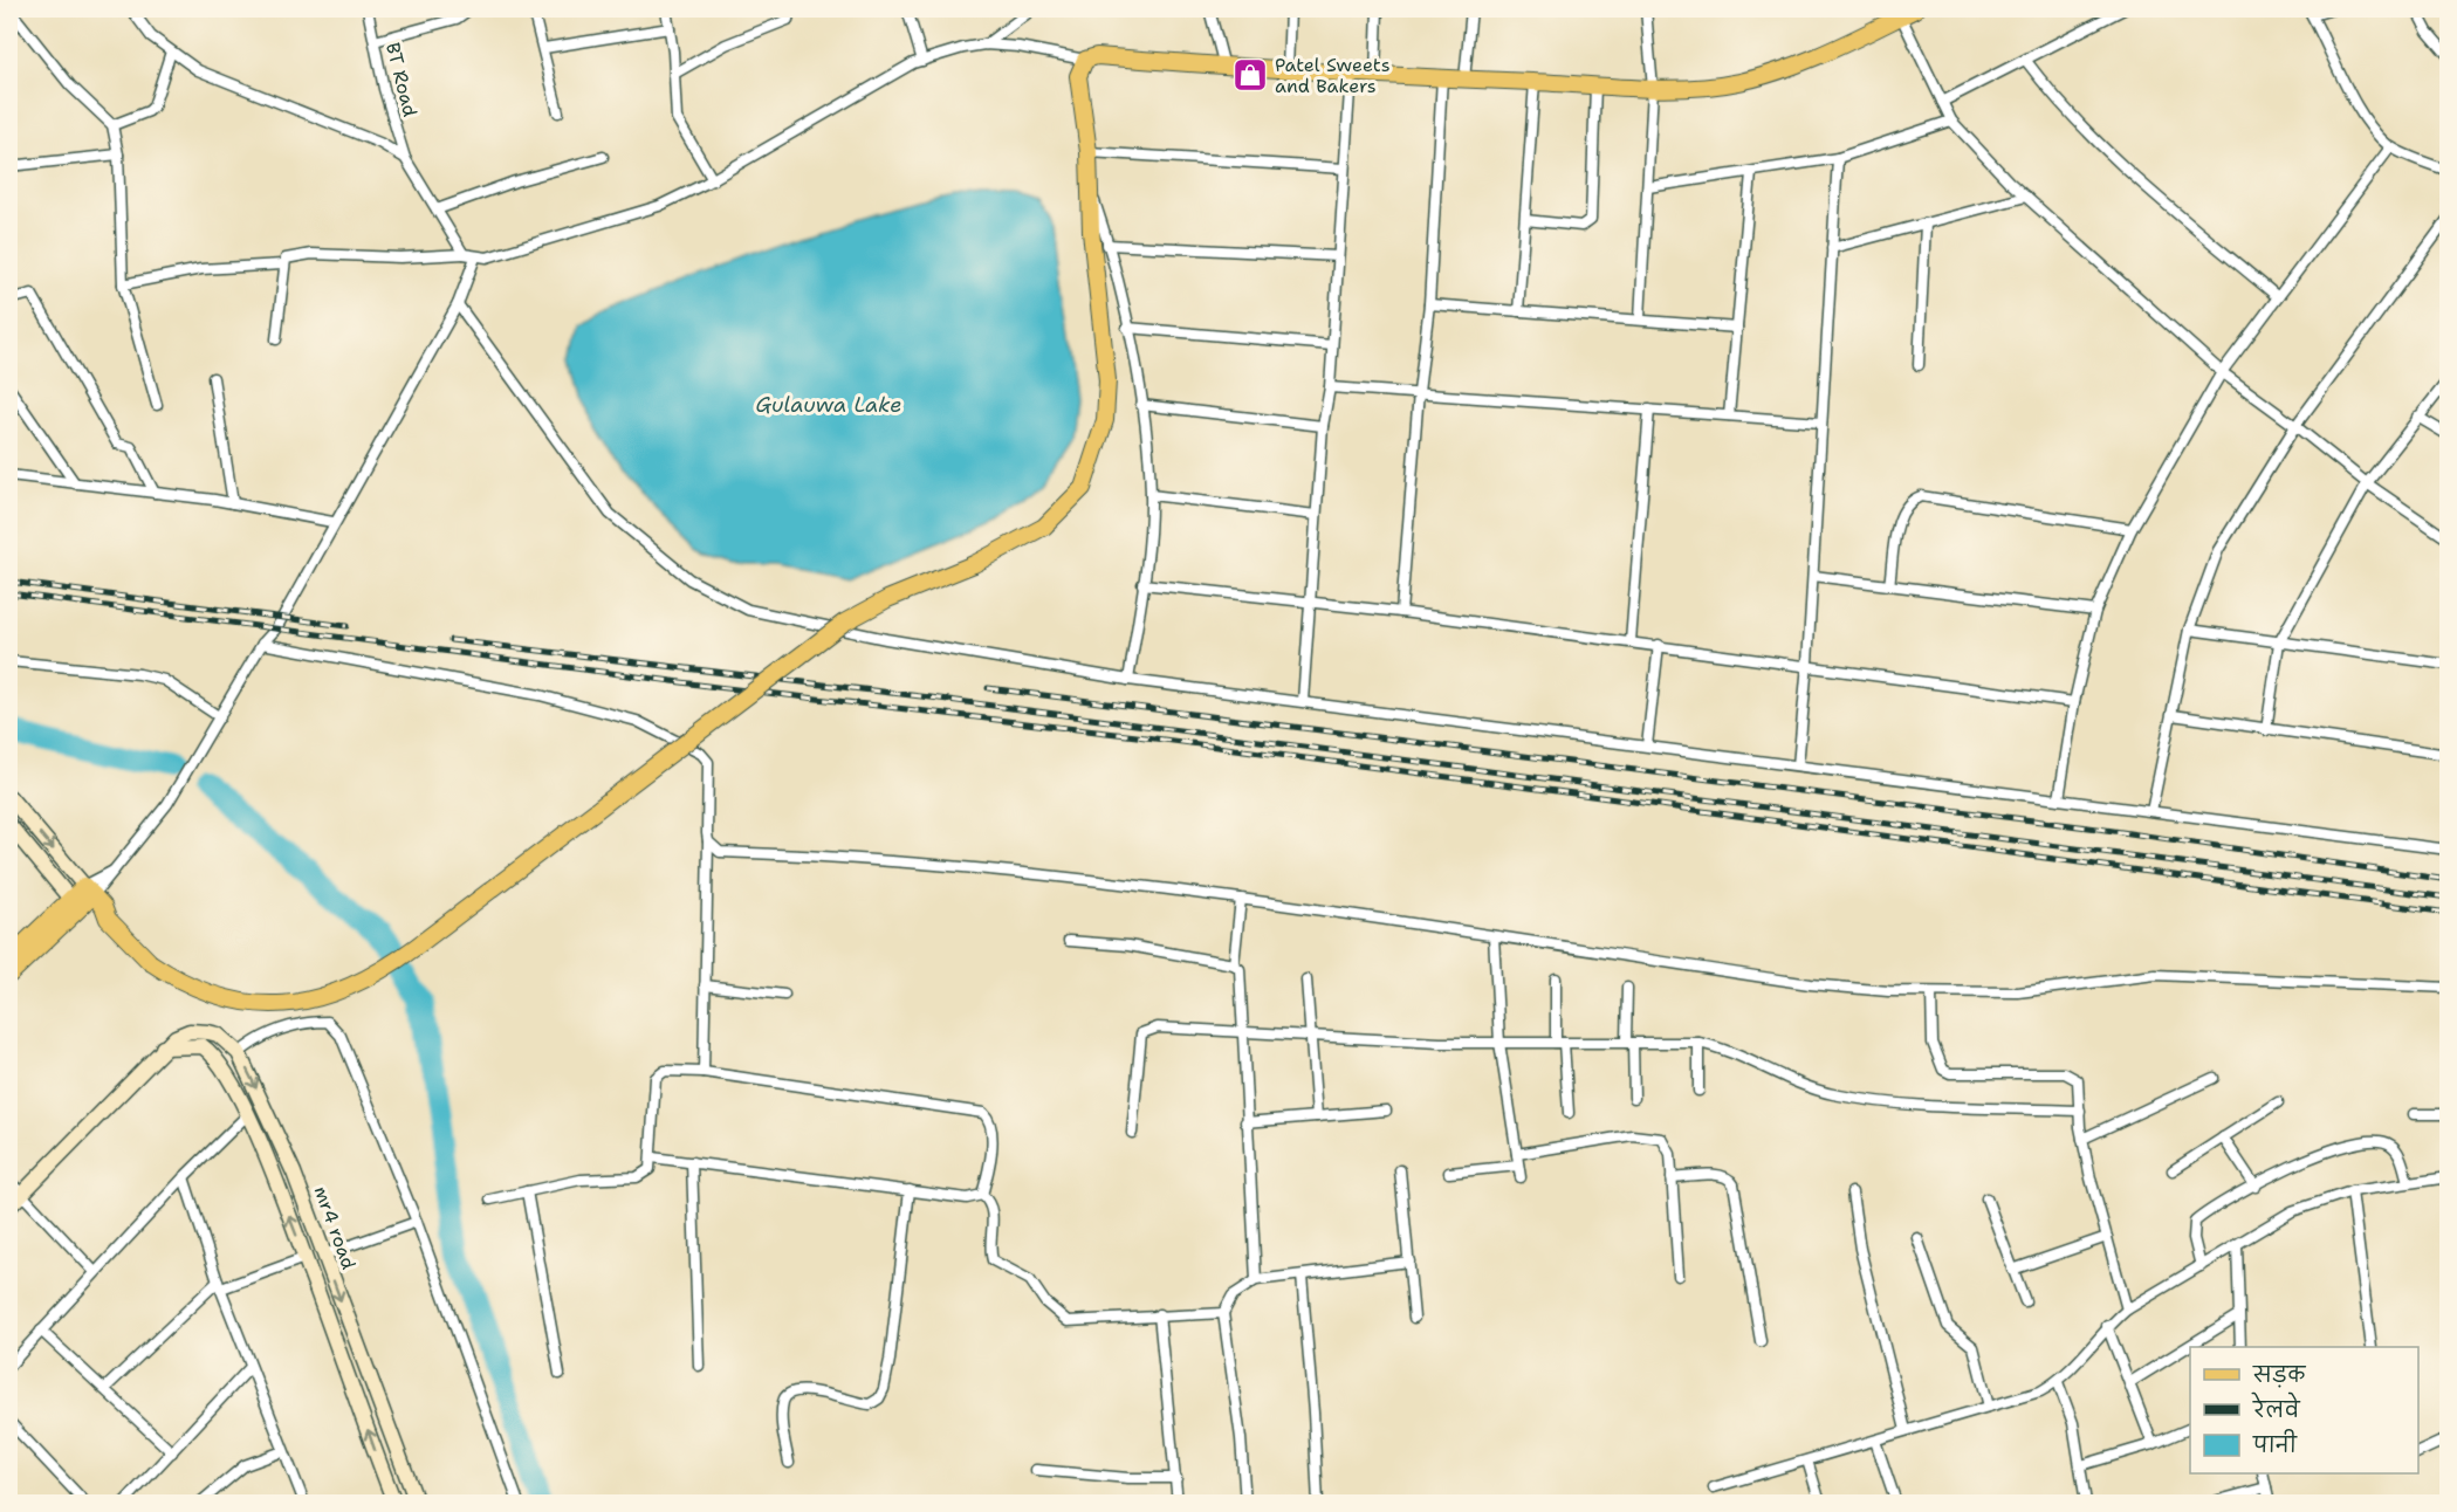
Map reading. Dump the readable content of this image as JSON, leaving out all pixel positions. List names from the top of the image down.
{
  "streets": {
    "street": ["BT Road", "mr4 road"]
  },
  "water": ["Gulauwa Lake"],
  "places": {
    "shop": ["Patel Sweets and Bakers"]
  },
  "legend": ["सड़क", "रेलवे", "पानी"]
}
